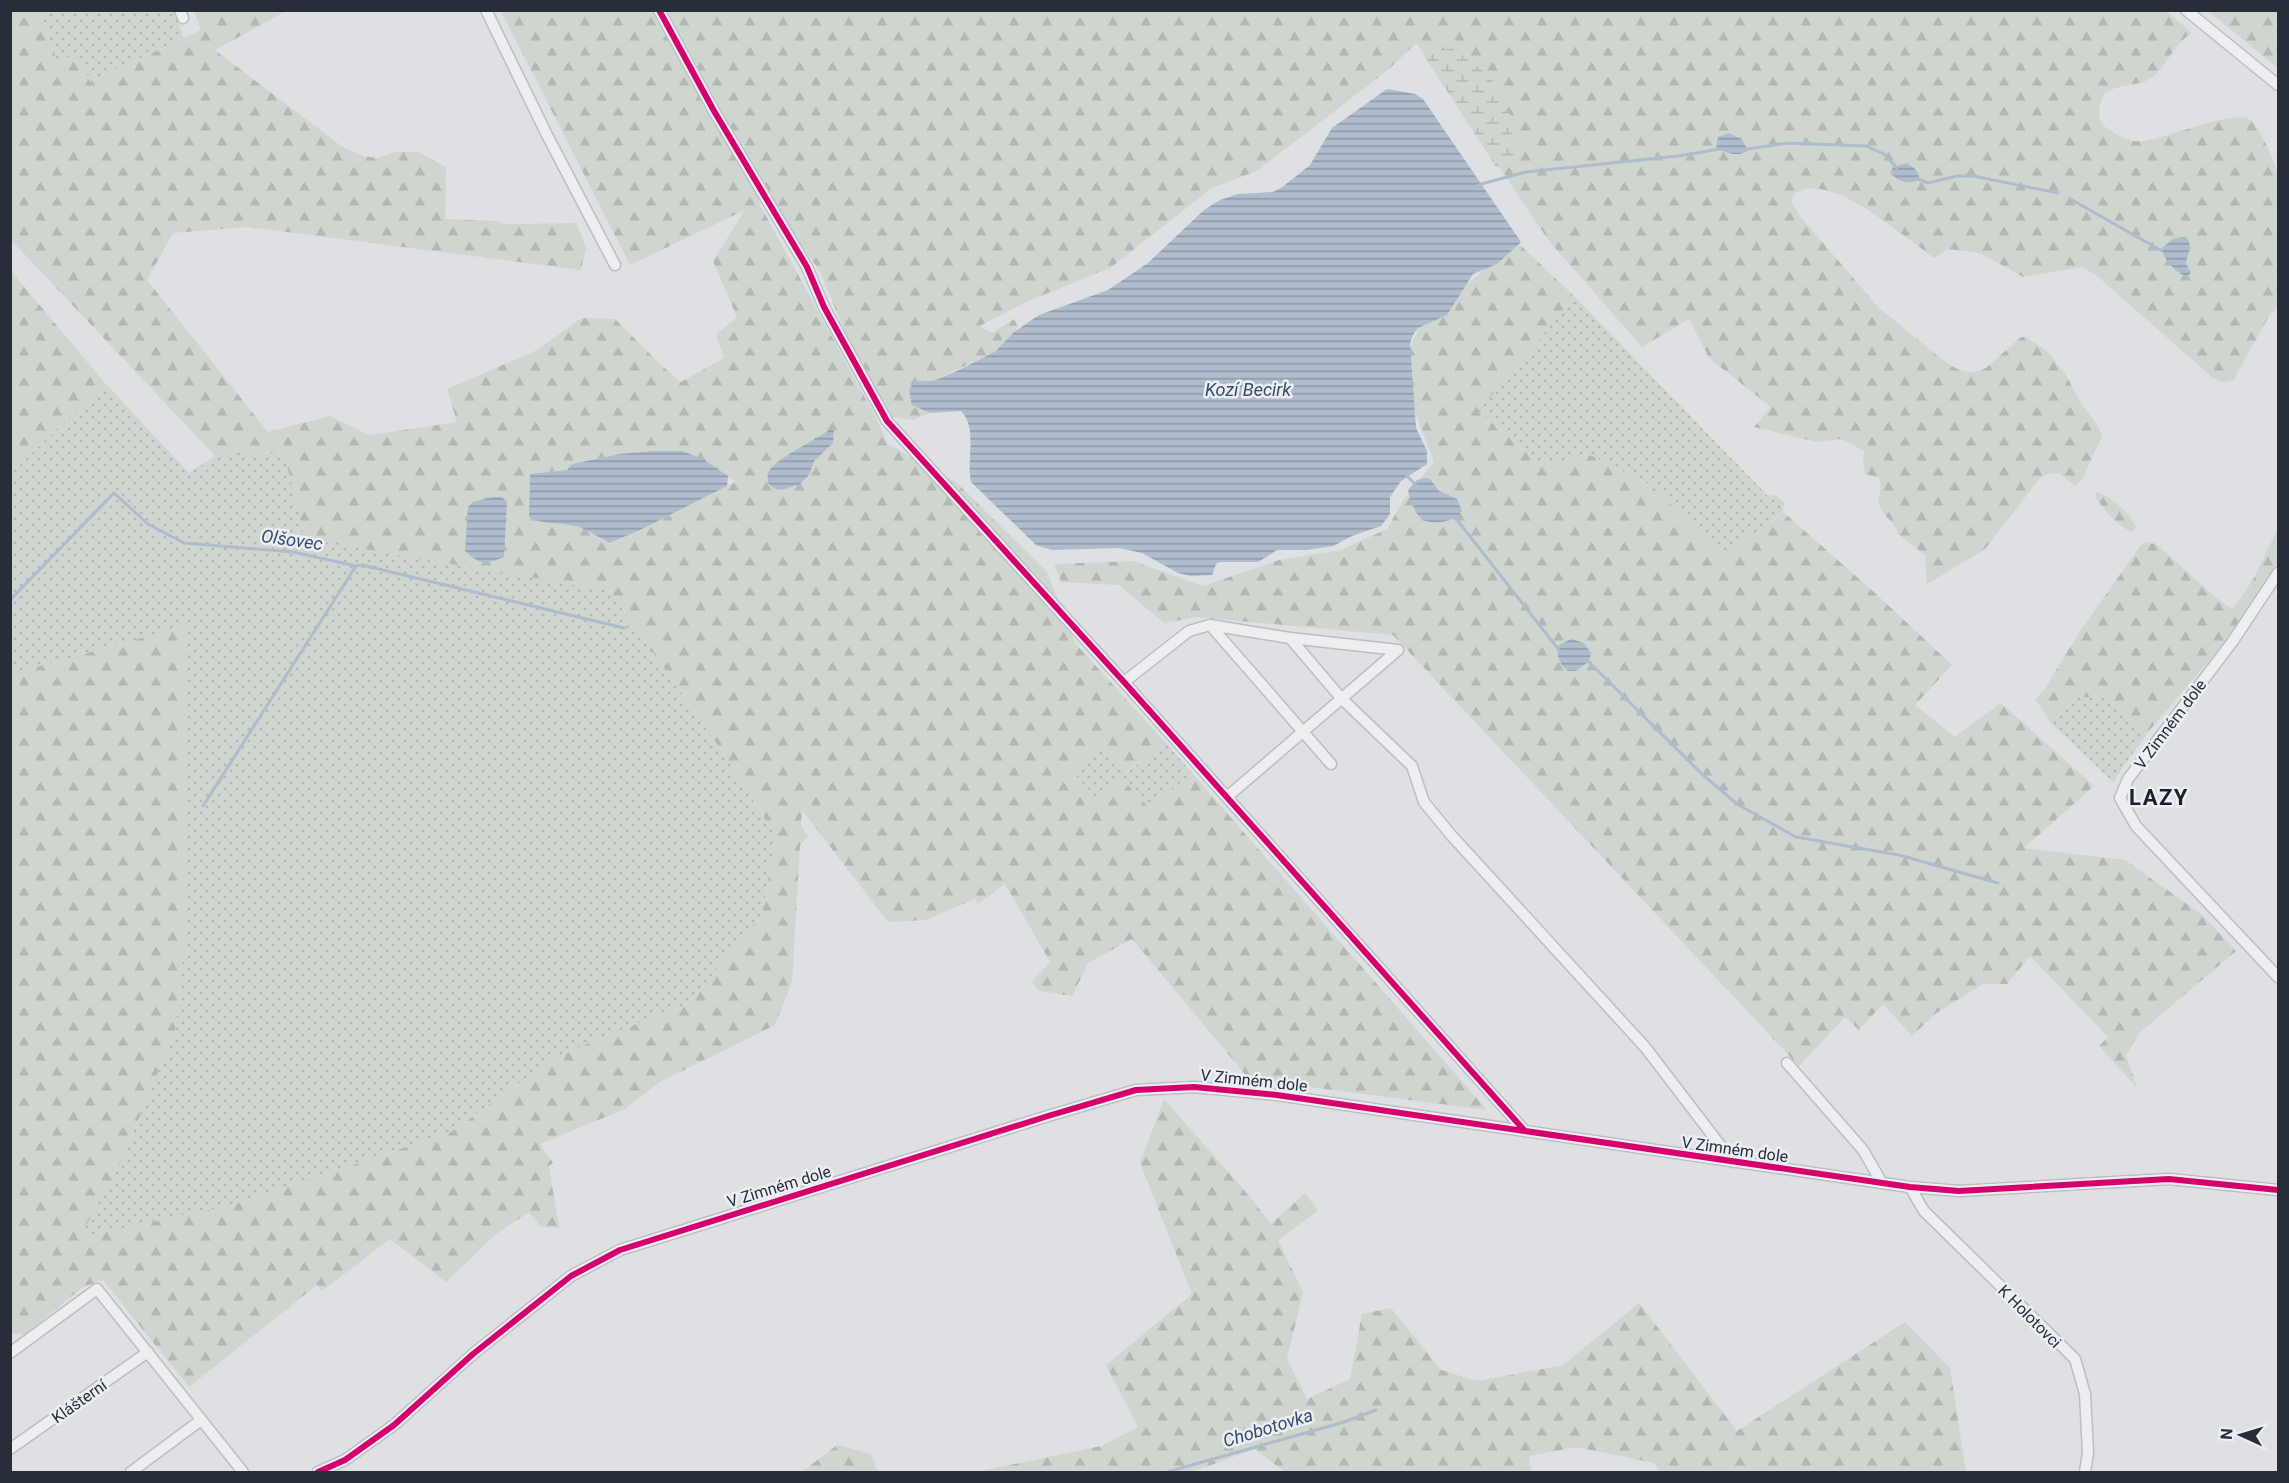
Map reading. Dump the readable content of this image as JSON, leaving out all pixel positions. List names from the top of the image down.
{
  "streets": {
    "street": ["V Zimném dole", "K Holotovci", "Klášterní"]
  },
  "crossings": [
    ["V Zimném dole", "K Holotovci"]
  ],
  "districts": ["LAZY"],
  "water": ["Kozí Becirk", "Olšovec", "Chobotovka"],
  "north": "left"
}
